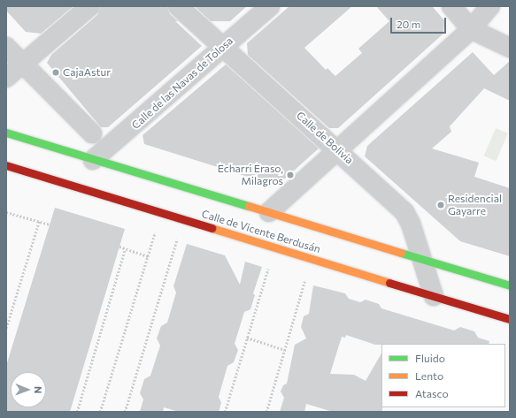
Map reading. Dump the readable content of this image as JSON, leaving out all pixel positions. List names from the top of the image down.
{
  "streets": {
    "main road": ["Calle de Vicente Berdusán"],
    "street": ["Calle de las Navas de Tolosa", "Calle de Bolivia"]
  },
  "crossings": [
    ["Calle de las Navas de Tolosa", "Calle de Bolivia"],
    ["Calle de las Navas de Tolosa", "Calle de Vicente Berdusán"],
    ["Calle de Bolivia", "Calle de Vicente Berdusán"]
  ],
  "places": ["CajaAstur", "Echarri Eraso, Milagros", "Residencial Gayarre"],
  "legend": ["Fluido", "Lento", "Atasco"],
  "scale_bar": "20 m",
  "north": "right"
}
